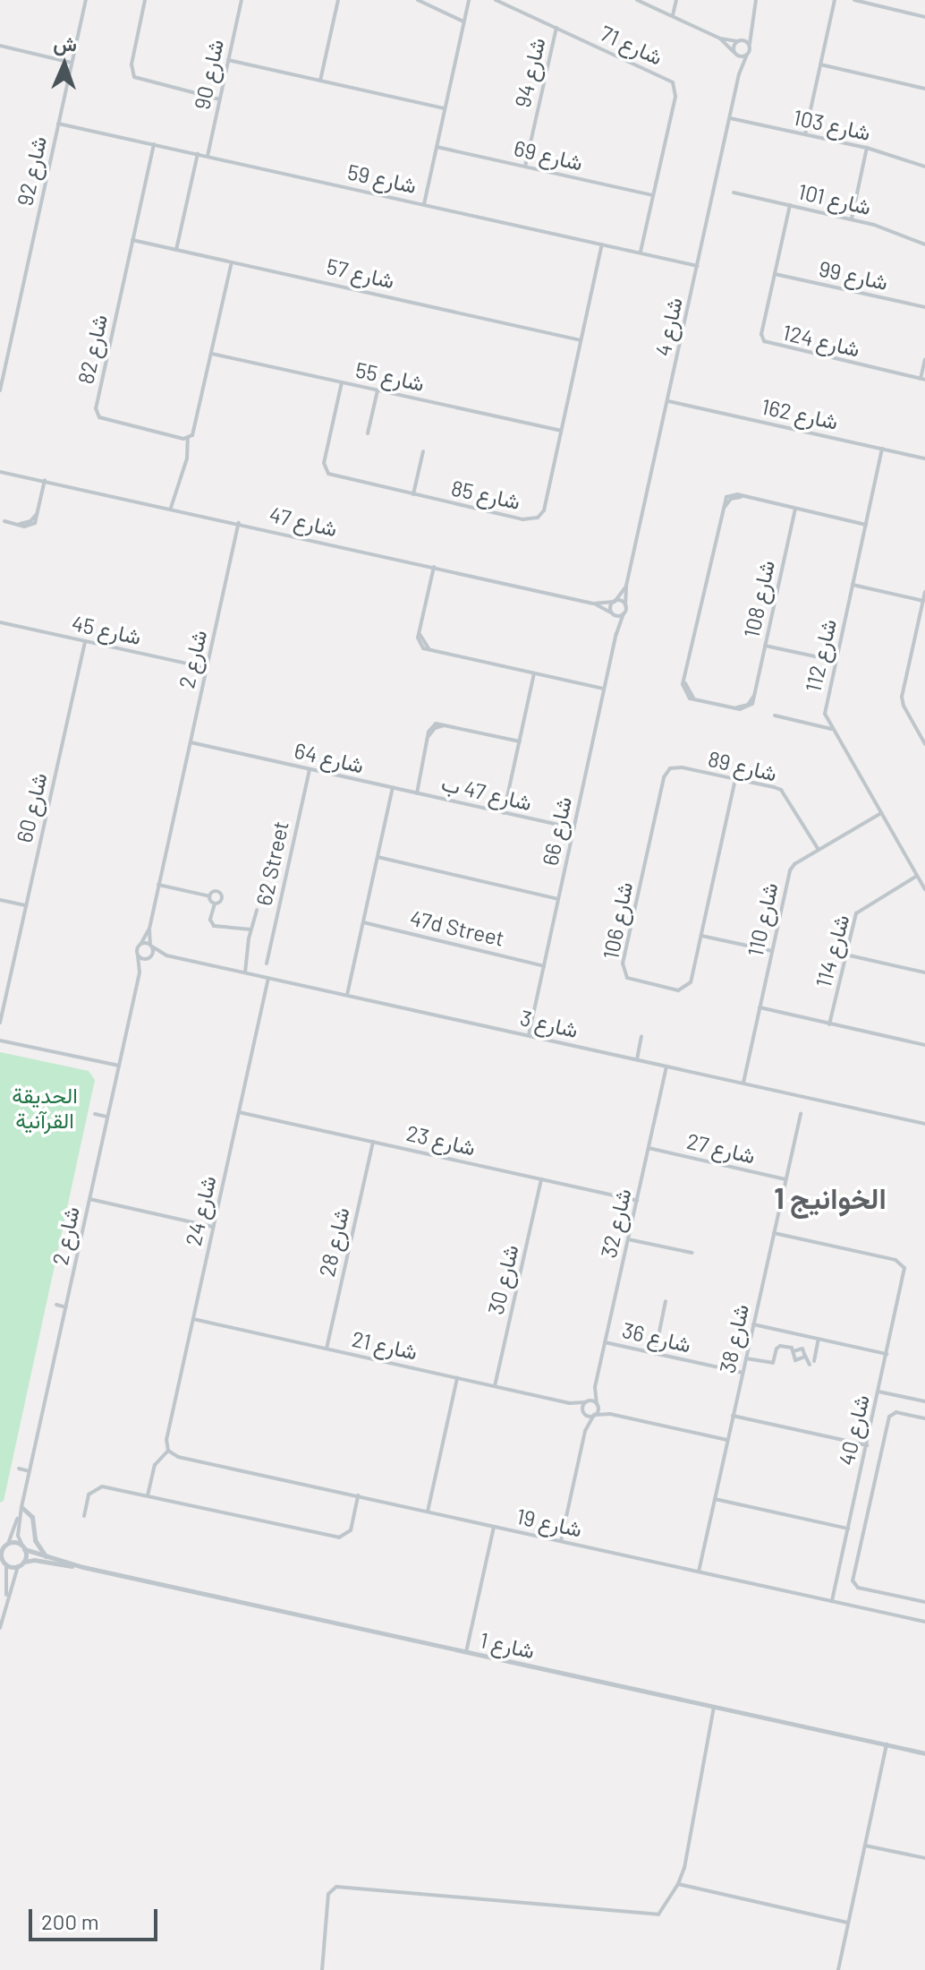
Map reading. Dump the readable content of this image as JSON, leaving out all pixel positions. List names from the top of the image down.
{
  "streets": {
    "street": [
      "شارع 71",
      "شارع 94",
      "شارع 90",
      "شارع 103",
      "شارع 69",
      "شارع 92",
      "شارع 59",
      "شارع 101",
      "شارع 57",
      "شارع 99",
      "شارع 4",
      "شارع 124",
      "شارع 82",
      "شارع 55",
      "شارع 162",
      "شارع 85",
      "شارع 47",
      "شارع 108",
      "شارع 45",
      "شارع 112",
      "شارع 2",
      "شارع 64",
      "شارع 89",
      "شارع 47 ب",
      "شارع 60",
      "شارع 66",
      "62 Street",
      "شارع 110",
      "شارع 106",
      "47d Street",
      "شارع 114",
      "شارع 3",
      "شارع 23",
      "شارع 27",
      "شارع 24",
      "شارع 32",
      "شارع 28",
      "شارع 30",
      "شارع 36",
      "شارع 38",
      "شارع 21",
      "شارع 40",
      "شارع 19",
      "شارع 1"
    ]
  },
  "crossings": [
    ["شارع 71", "شارع 94"],
    ["شارع 71", "شارع 69"],
    ["شارع 71", "شارع 59"],
    ["شارع 94", "شارع 69"],
    ["شارع 90", "شارع 59"],
    ["شارع 103", "شارع 4"],
    ["شارع 92", "شارع 59"],
    ["شارع 59", "شارع 4"],
    ["شارع 59", "شارع 82"],
    ["شارع 59", "شارع 85"],
    ["شارع 101", "شارع 124"],
    ["شارع 57", "شارع 82"],
    ["شارع 57", "شارع 85"],
    ["شارع 99", "شارع 124"],
    ["شارع 4", "شارع 162"],
    ["شارع 4", "شارع 47"],
    ["شارع 4", "شارع 66"],
    ["شارع 55", "شارع 85"],
    ["شارع 162", "شارع 112"],
    ["شارع 47", "شارع 2"],
    ["شارع 47", "شارع 66"],
    ["شارع 45", "شارع 2"],
    ["شارع 45", "شارع 60"],
    ["شارع 112", "شارع 110"],
    ["شارع 112", "شارع 114"],
    ["شارع 2", "شارع 64"],
    ["شارع 2", "شارع 3"],
    ["شارع 2", "شارع 1"],
    ["شارع 64", "شارع 47 ب"],
    ["شارع 64", "62 Street"],
    ["شارع 89", "شارع 110"],
    ["شارع 89", "شارع 106"],
    ["شارع 47 ب", "شارع 66"],
    ["شارع 66", "47d Street"],
    ["شارع 66", "شارع 3"],
    ["شارع 110", "شارع 3"],
    ["شارع 3", "شارع 24"],
    ["شارع 3", "شارع 32"],
    ["شارع 23", "شارع 24"],
    ["شارع 23", "شارع 32"],
    ["شارع 23", "شارع 28"],
    ["شارع 23", "شارع 30"],
    ["شارع 27", "شارع 32"],
    ["شارع 27", "شارع 38"],
    ["شارع 24", "شارع 21"],
    ["شارع 24", "شارع 19"],
    ["شارع 32", "شارع 36"],
    ["شارع 32", "شارع 21"],
    ["شارع 28", "شارع 21"],
    ["شارع 30", "شارع 21"],
    ["شارع 36", "شارع 38"],
    ["شارع 38", "شارع 40"],
    ["شارع 38", "شارع 19"],
    ["شارع 40", "شارع 19"]
  ],
  "districts": ["الخوانيج 1"],
  "parks": ["الحديقة القرآنية"],
  "scale_bar": "200 m",
  "north": "top"
}
